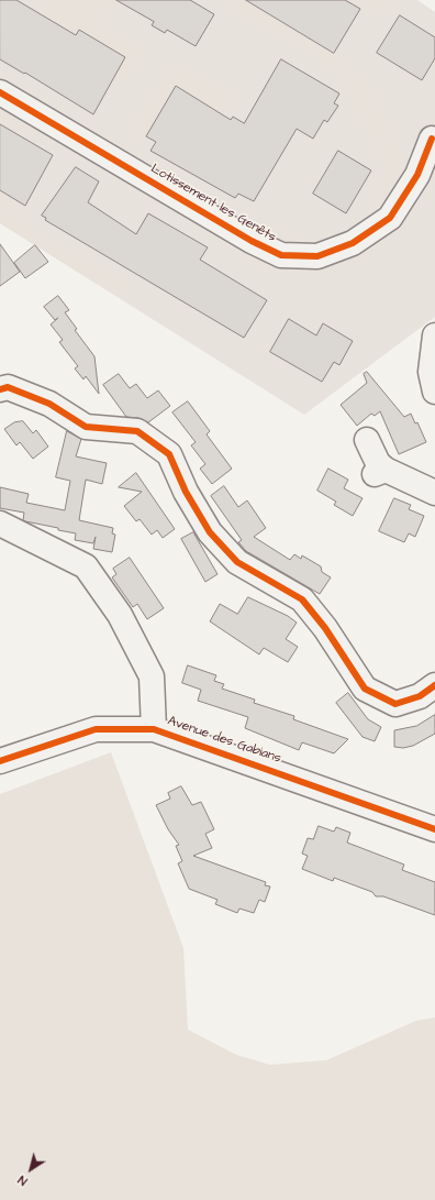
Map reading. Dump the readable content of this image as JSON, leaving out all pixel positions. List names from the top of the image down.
{
  "streets": {
    "street": ["Lotissement les Genêts", "Avenue des Gabians"]
  },
  "north": "bottom left"
}
